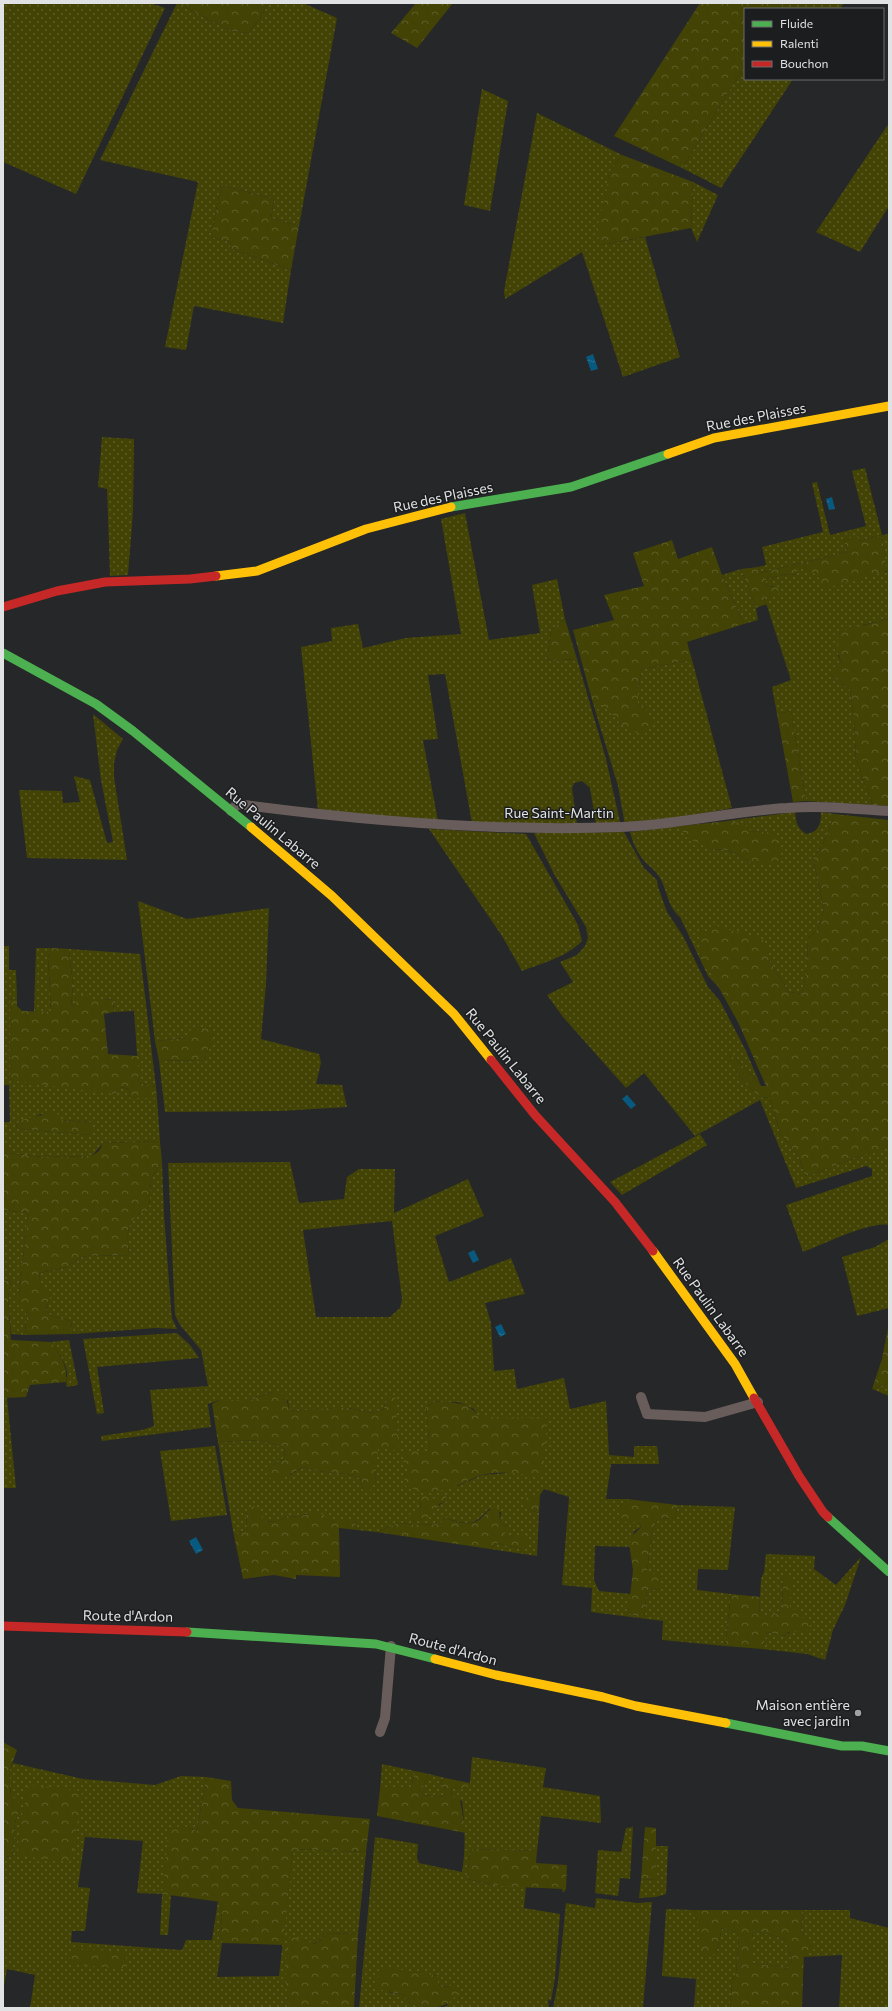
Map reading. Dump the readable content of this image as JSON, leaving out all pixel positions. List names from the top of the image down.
{
  "streets": {
    "street": [
      "Rue des Plaisses",
      "Rue Saint-Martin",
      "Rue Paulin Labarre",
      "Route d'Ardon"
    ]
  },
  "crossings": [
    ["Rue Saint-Martin", "Rue Paulin Labarre"]
  ],
  "places": ["Maison entière avec jardin"],
  "legend": ["Fluide", "Ralenti", "Bouchon"]
}
